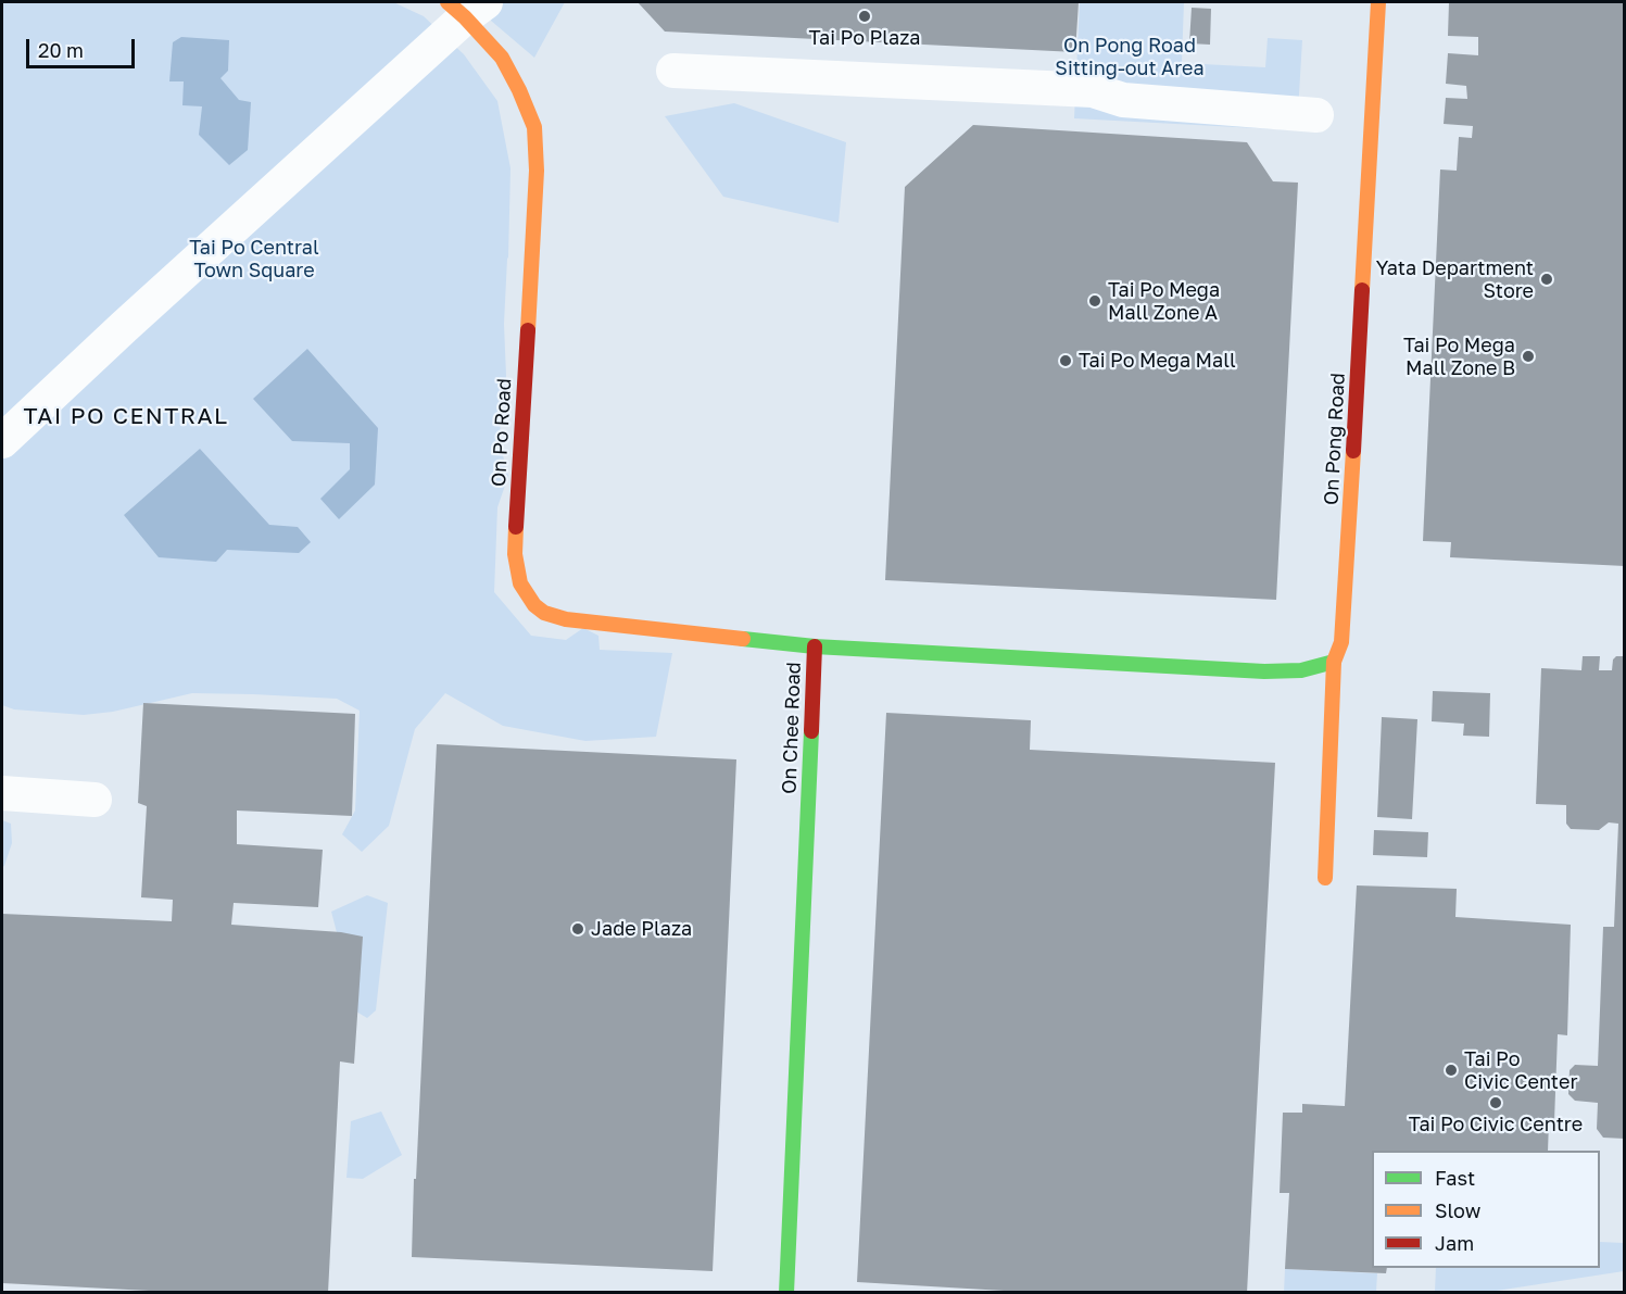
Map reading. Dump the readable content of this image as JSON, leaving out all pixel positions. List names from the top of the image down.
{
  "streets": {
    "street": ["On Po Road", "On Pong Road", "On Chee Road"]
  },
  "crossings": [
    ["On Po Road", "On Chee Road"],
    ["On Pong Road", "On Chee Road"]
  ],
  "districts": ["TAI PO CENTRAL"],
  "parks": ["On Pong Road Sitting-out Area", "Tai Po Central Town Square"],
  "places": [
    "Tai Po Plaza",
    "Yata Department Store",
    "Tai Po Mega Mall Zone A",
    "Tai Po Mega Mall Zone B",
    "Tai Po Mega Mall",
    "Jade Plaza",
    "Tai Po Civic Center",
    "Tai Po Civic Centre"
  ],
  "legend": ["Fast", "Slow", "Jam"],
  "scale_bar": "20 m"
}
